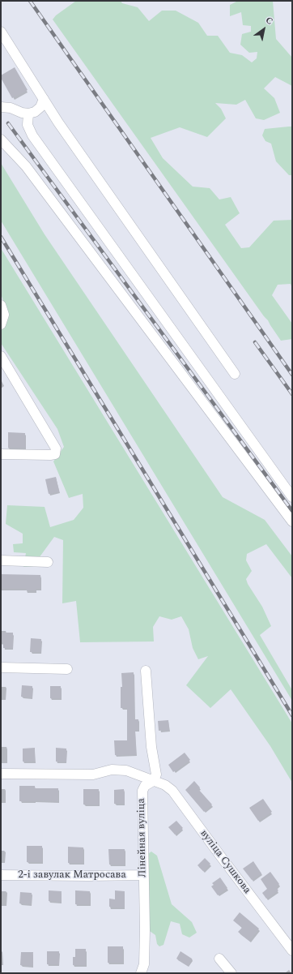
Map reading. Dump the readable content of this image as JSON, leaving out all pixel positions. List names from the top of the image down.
{
  "streets": {
    "street": ["Лінейная вуліца", "вуліца Сушкова", "2-і завулак Матросава"]
  },
  "crossings": [
    ["Лінейная вуліца", "вуліца Сушкова"],
    ["Лінейная вуліца", "2-і завулак Матросава"]
  ],
  "north": "top right"
}
